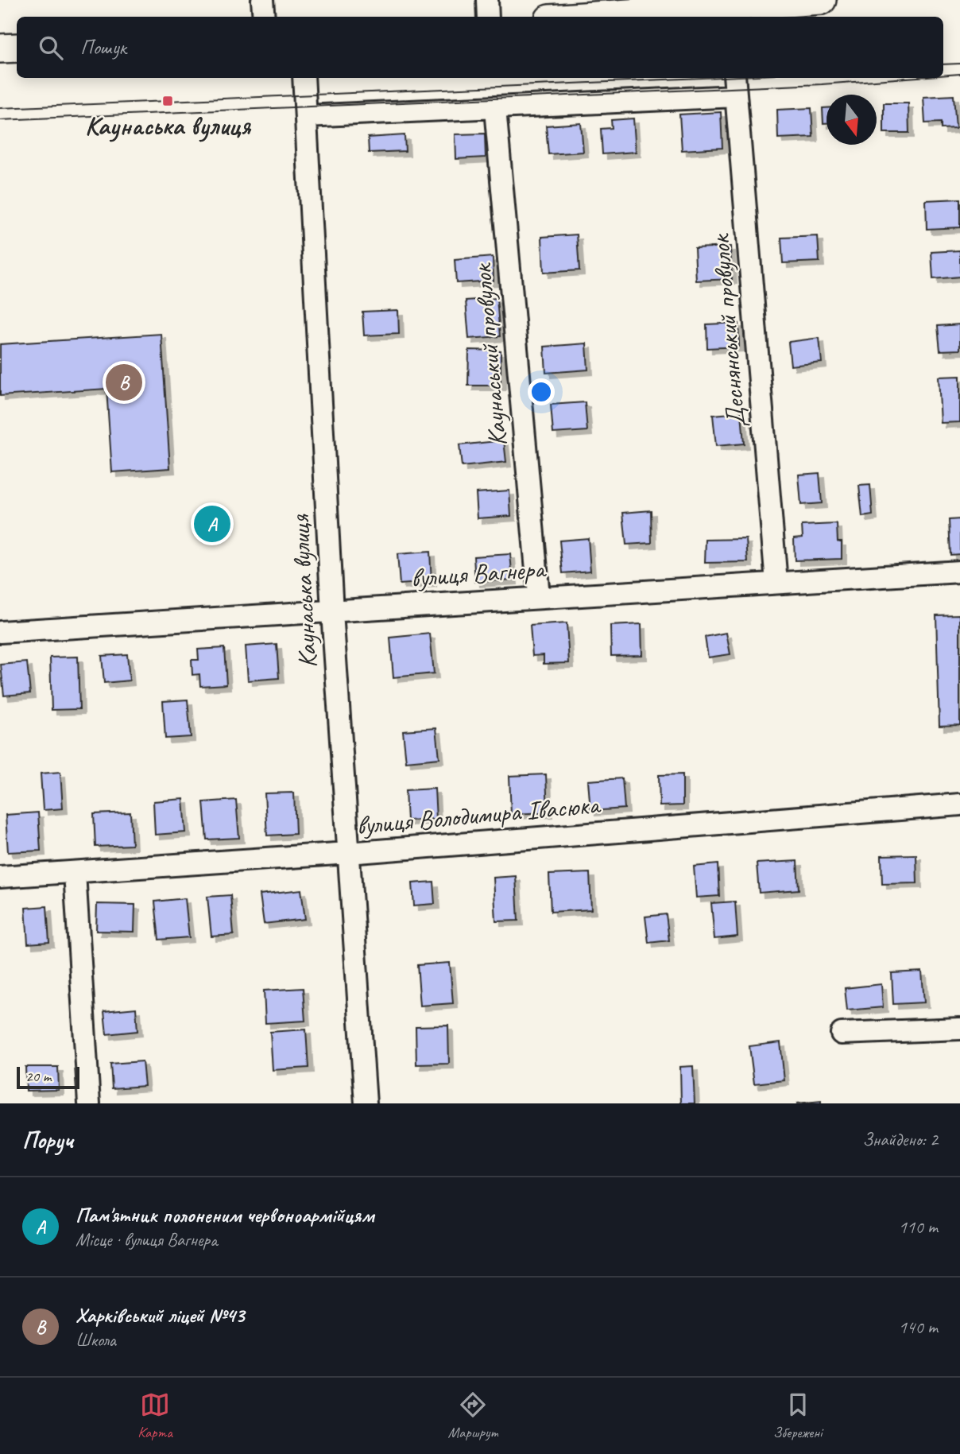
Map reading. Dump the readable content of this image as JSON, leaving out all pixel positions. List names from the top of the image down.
{
  "streets": {
    "street": [
      "Деснянський провулок",
      "Каунаський провулок",
      "вулиця Вагнера",
      "Каунаська вулиця",
      "вулиця Володимира Івасюка"
    ]
  },
  "crossings": [
    ["Деснянський провулок", "вулиця Вагнера"],
    ["Каунаський провулок", "вулиця Вагнера"],
    ["вулиця Вагнера", "Каунаська вулиця"],
    ["Каунаська вулиця", "вулиця Володимира Івасюка"]
  ],
  "places": {
    "transit": ["Каунаська вулиця"]
  },
  "scale_bar": "20 m",
  "north": "bottom",
  "page": {
    "search": "Пошук",
    "pins": ["B", "A"],
    "scale": "20 m",
    "heading": ["Поруч", "Знайдено: 2"],
    "list": [
      {
        "mark": "A",
        "name": "Пам'ятник полоненим червоноармійцям",
        "note": "Місце · вулиця Вагнера",
        "value": "110 m"
      },
      {
        "mark": "B",
        "name": "Харківський ліцей №43",
        "note": "Школа",
        "value": "140 m"
      }
    ],
    "nav": ["Карта", "Маршрут", "Збережені"]
  }
}
